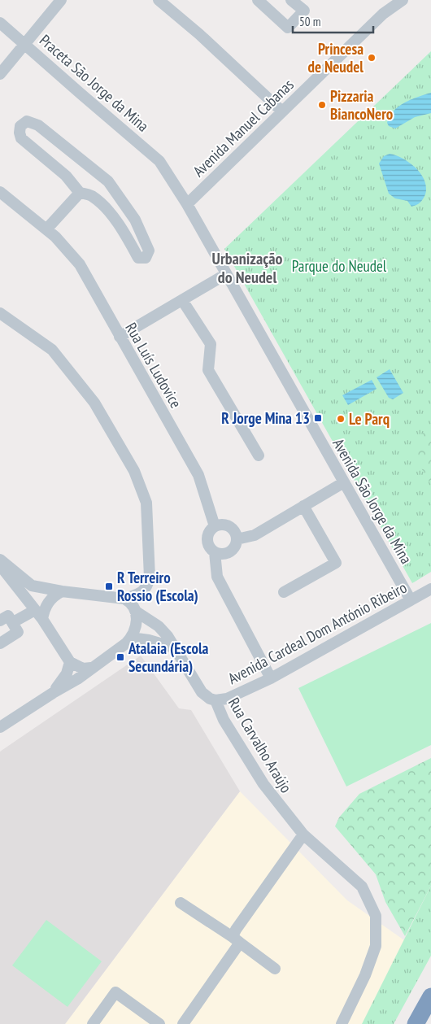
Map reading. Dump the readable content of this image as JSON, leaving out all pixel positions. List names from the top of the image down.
{
  "streets": {
    "street": [
      "Praceta São Jorge da Mina",
      "Avenida Manuel Cabanas",
      "Rua Luís Ludovice",
      "Avenida São Jorge da Mina",
      "Avenida Cardeal Dom António Ribeiro",
      "Rua Carvalho Araújo"
    ]
  },
  "crossings": [
    ["Praceta São Jorge da Mina", "Avenida São Jorge da Mina"],
    ["Avenida Manuel Cabanas", "Avenida São Jorge da Mina"],
    ["Avenida São Jorge da Mina", "Avenida Cardeal Dom António Ribeiro"],
    ["Avenida Cardeal Dom António Ribeiro", "Rua Carvalho Araújo"]
  ],
  "districts": ["Urbanização do Neudel"],
  "parks": ["Parque do Neudel"],
  "places": {
    "other": ["Princesa de Neudel", "Pizzaria BiancoNero", "Le Parq"],
    "transit": ["R Jorge Mina 13", "R Terreiro Rossio (Escola)", "Atalaia (Escola Secundária)"]
  },
  "scale_bar": "50 m"
}
